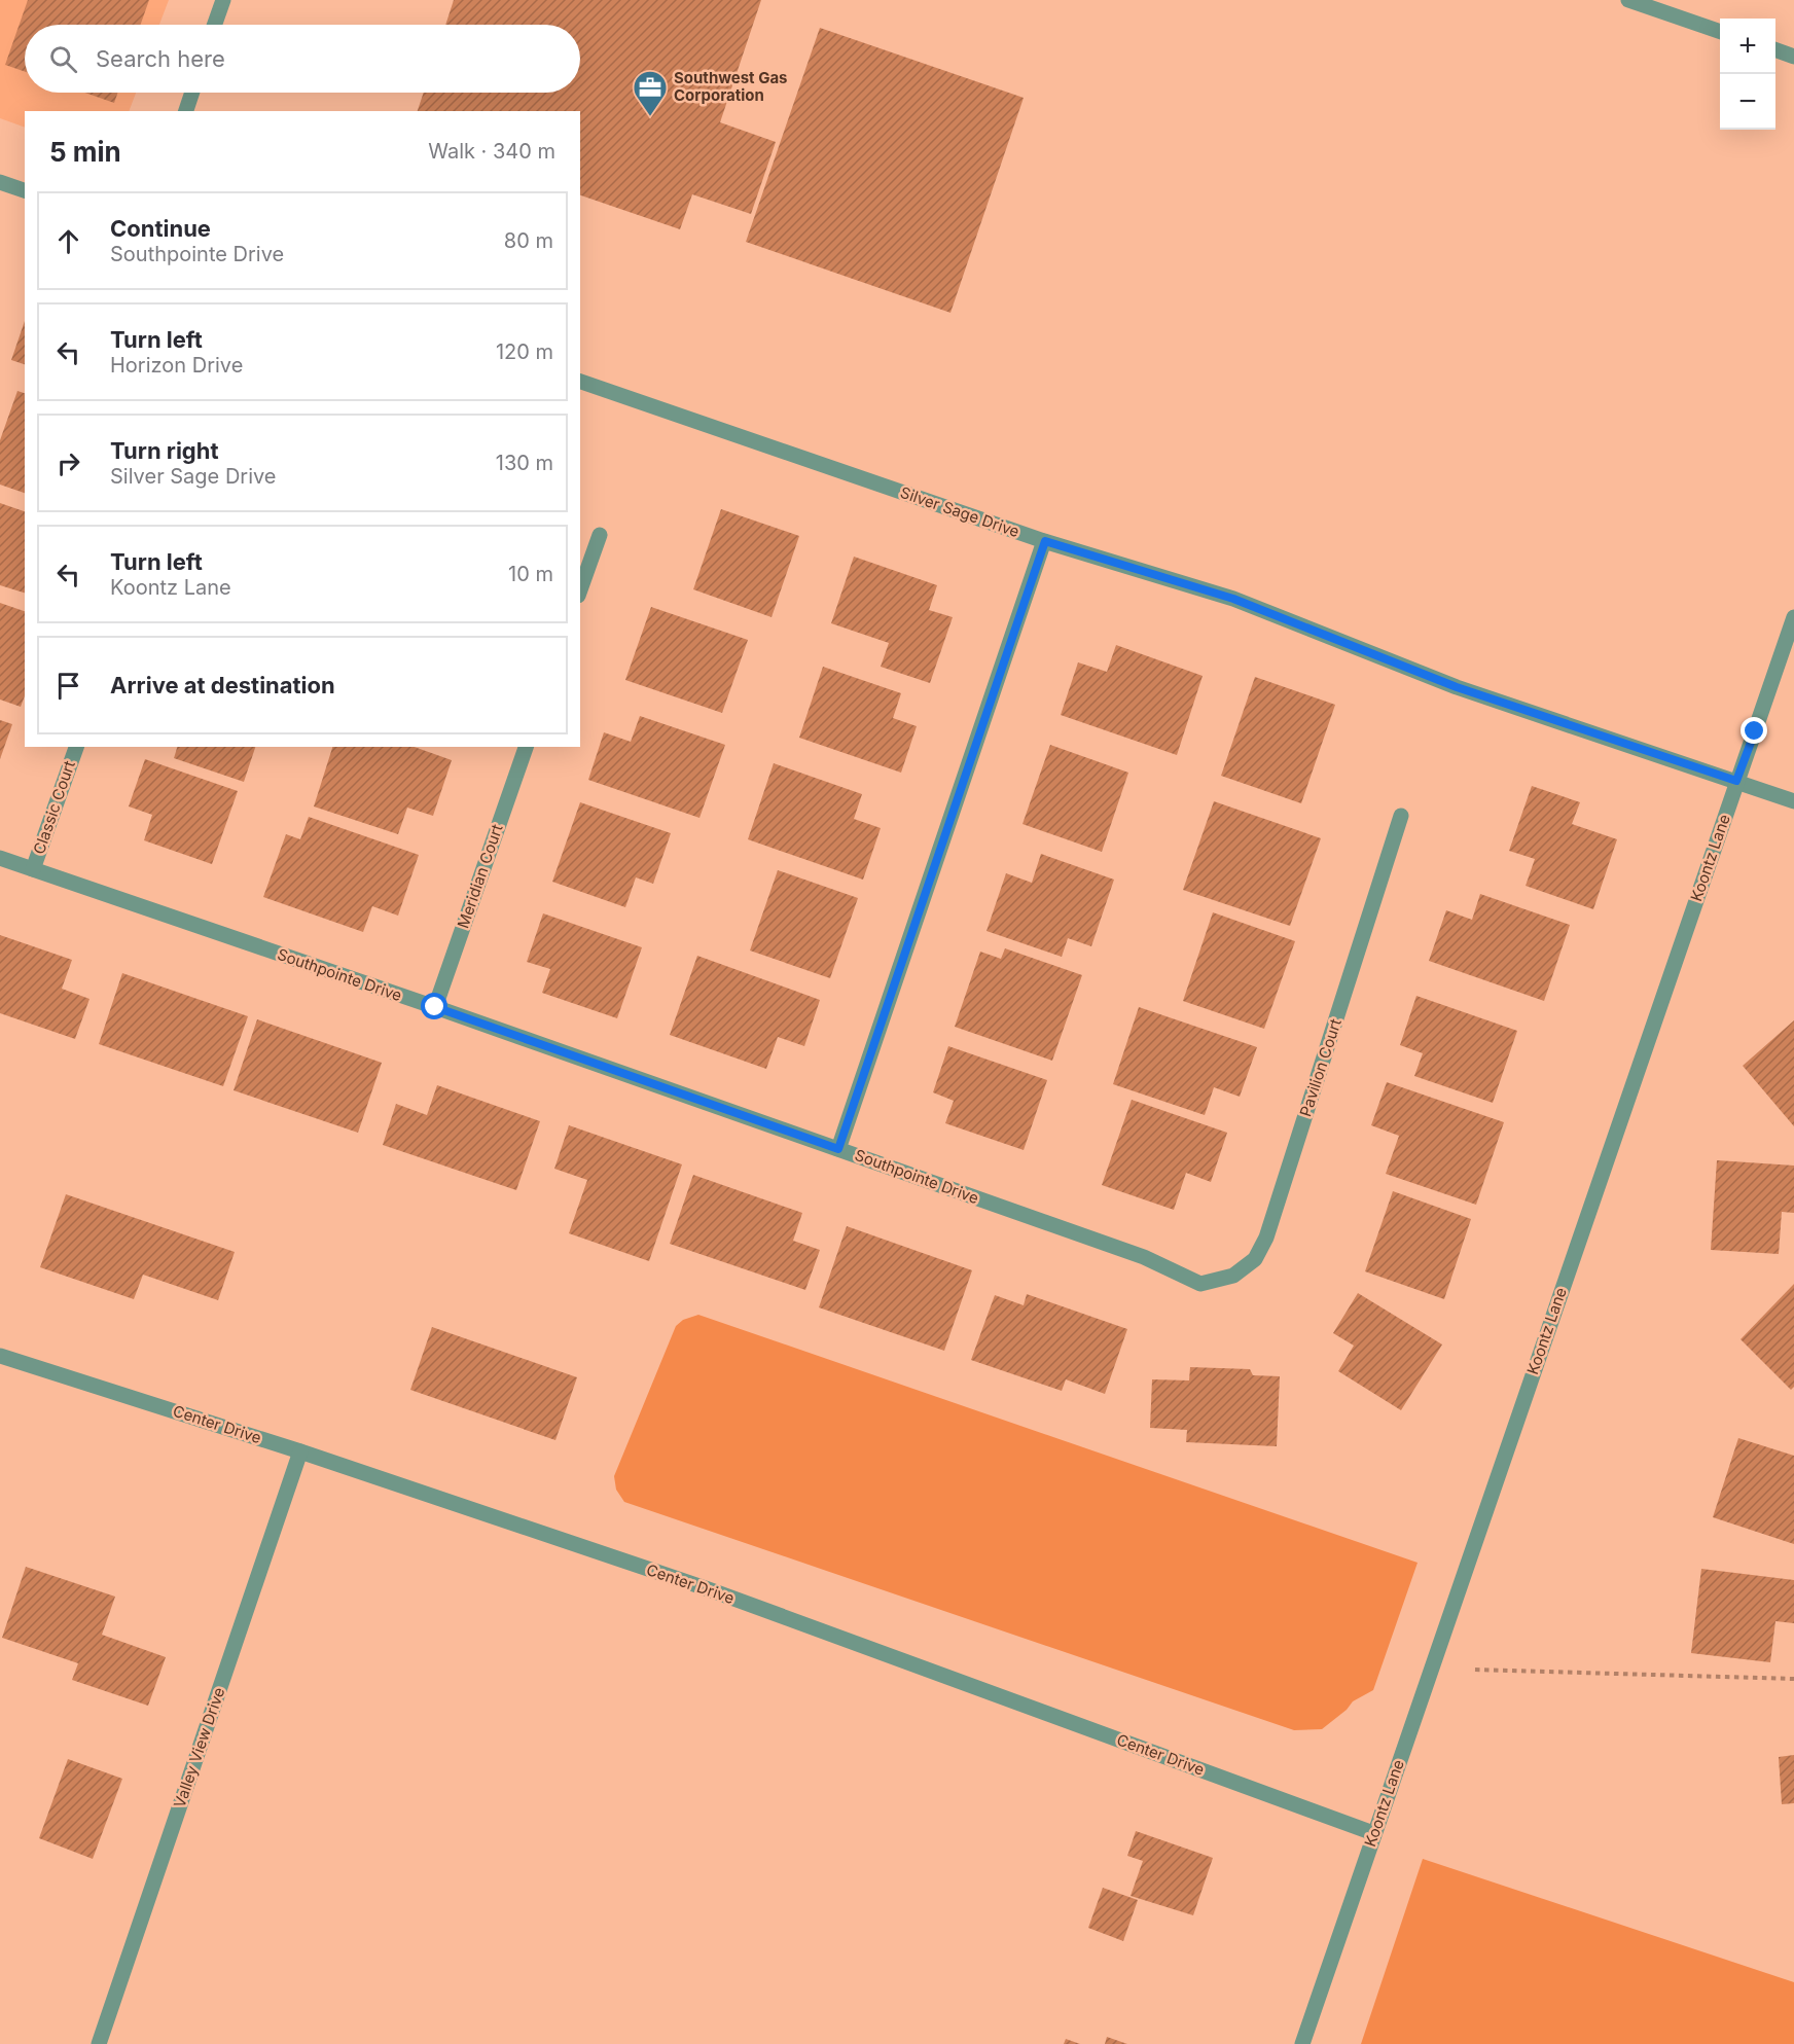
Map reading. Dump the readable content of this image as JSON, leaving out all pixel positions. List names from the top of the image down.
{
  "streets": {
    "street": [
      "Silver Sage Drive",
      "Classic Court",
      "Koontz Lane",
      "Meridian Court",
      "Southpointe Drive",
      "Pavilion Court",
      "Center Drive",
      "Valley View Drive"
    ]
  },
  "crossings": [
    ["Silver Sage Drive", "Koontz Lane"],
    ["Classic Court", "Southpointe Drive"],
    ["Koontz Lane", "Center Drive"],
    ["Meridian Court", "Southpointe Drive"],
    ["Southpointe Drive", "Pavilion Court"],
    ["Center Drive", "Valley View Drive"]
  ],
  "places": {
    "office": ["Southwest Gas Corporation"]
  },
  "page": {
    "map_buttons": ["+", "−"],
    "search": "Search here",
    "heading": ["5 min", "Walk · 340 m"],
    "list": [
      ["Continue", "Southpointe Drive", "80 m"],
      ["Turn left", "Horizon Drive", "120 m"],
      ["Turn right", "Silver Sage Drive", "130 m"],
      ["Turn left", "Koontz Lane", "10 m"],
      "Arrive at destination"
    ]
  }
}
